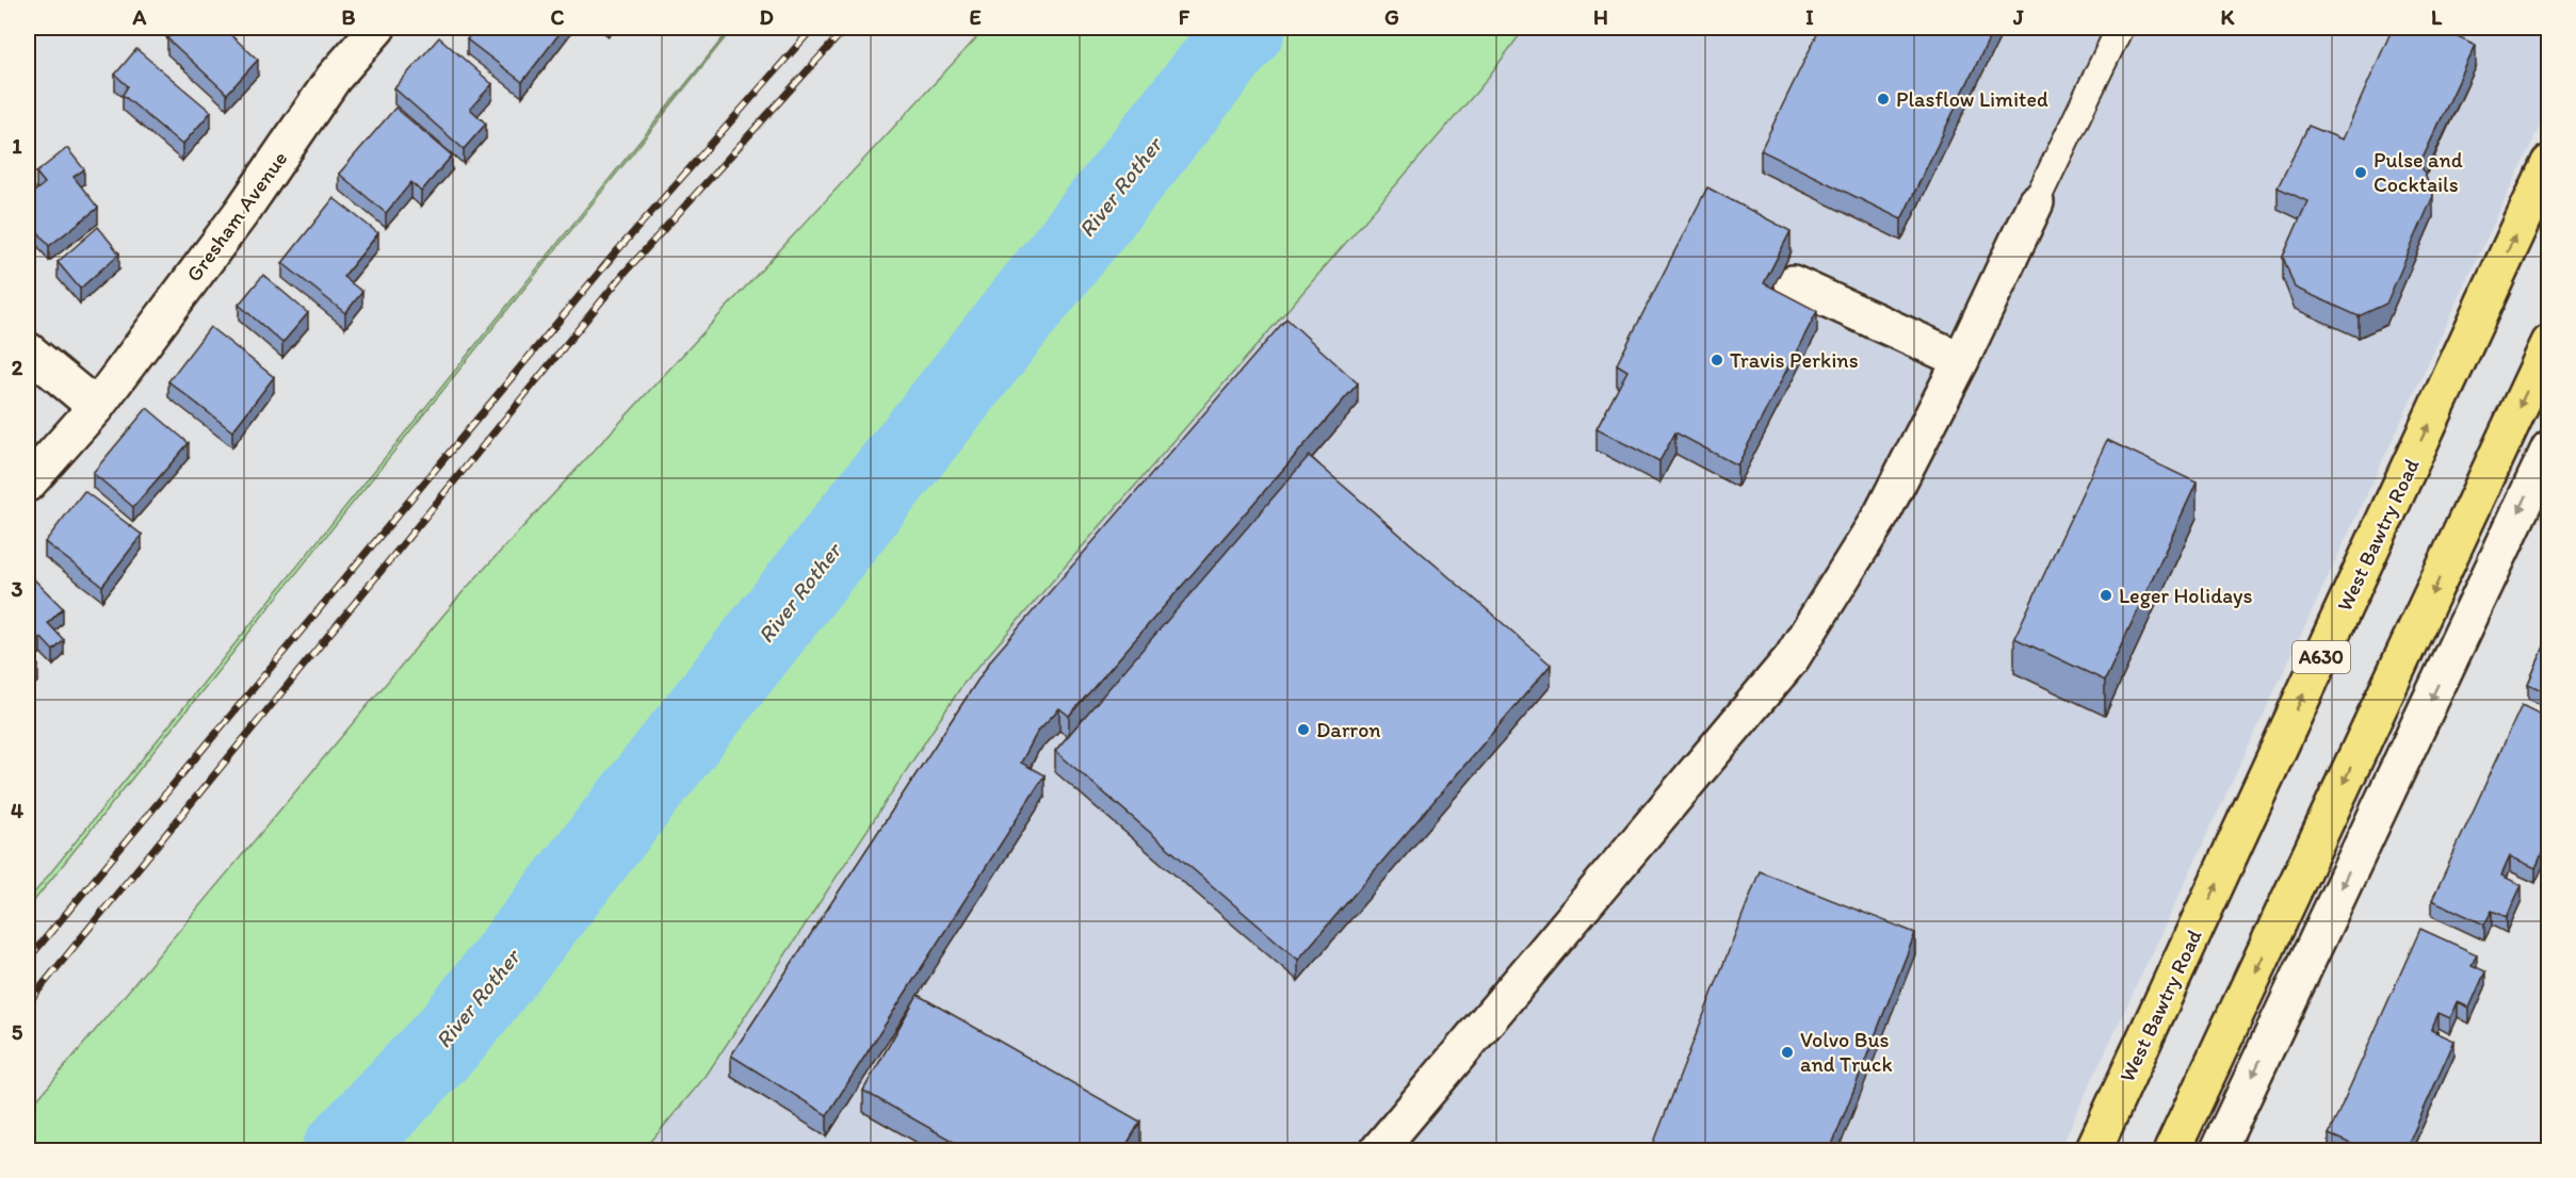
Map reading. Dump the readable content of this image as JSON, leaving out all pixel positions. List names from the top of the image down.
{
  "streets": {
    "main road": ["West Bawtry Road", "A630"],
    "street": ["Gresham Avenue"]
  },
  "water": ["River Rother"],
  "places": [
    "Plasflow Limited",
    "Pulse and Cocktails",
    "Travis Perkins",
    "Leger Holidays",
    "Darron",
    "Volvo Bus and Truck"
  ],
  "grid": {
    "columns": [
      "A",
      "B",
      "C",
      "D",
      "E",
      "F",
      "G",
      "H",
      "I",
      "J",
      "K",
      "L"
    ],
    "rows": [
      "1",
      "2",
      "3",
      "4",
      "5"
    ]
  }
}
